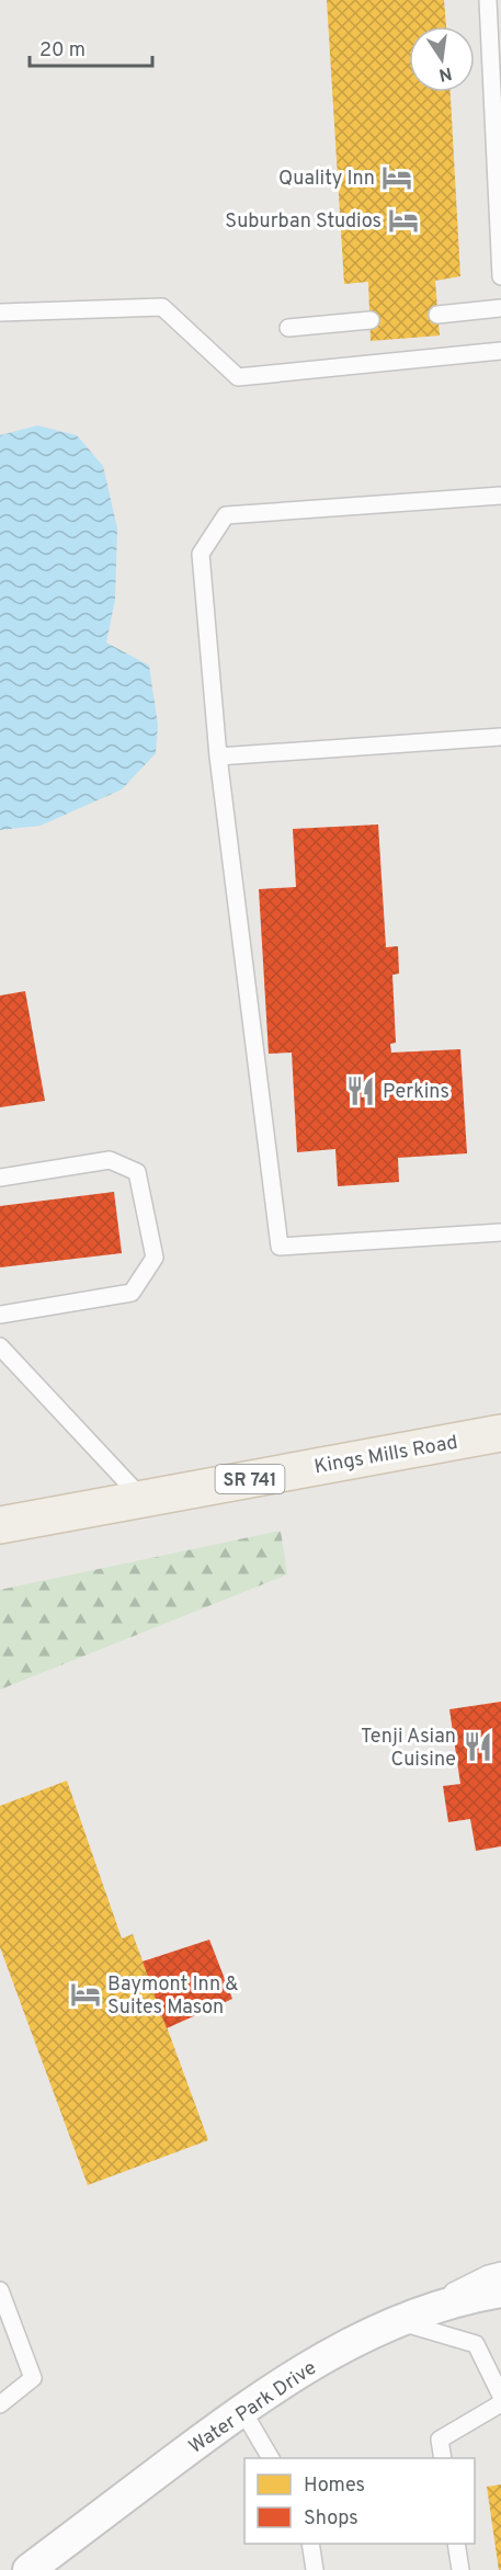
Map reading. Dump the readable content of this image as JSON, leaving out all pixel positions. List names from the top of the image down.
{
  "streets": {
    "main road": ["Kings Mills Road", "SR 741"],
    "street": ["Water Park Drive"]
  },
  "places": {
    "hotel": ["Quality Inn", "Suburban Studios", "Baymont Inn & Suites Mason"],
    "restaurant": ["Perkins", "Tenji Asian Cuisine"]
  },
  "legend": ["Homes", "Shops"],
  "scale_bar": "20 m",
  "north": "bottom"
}
